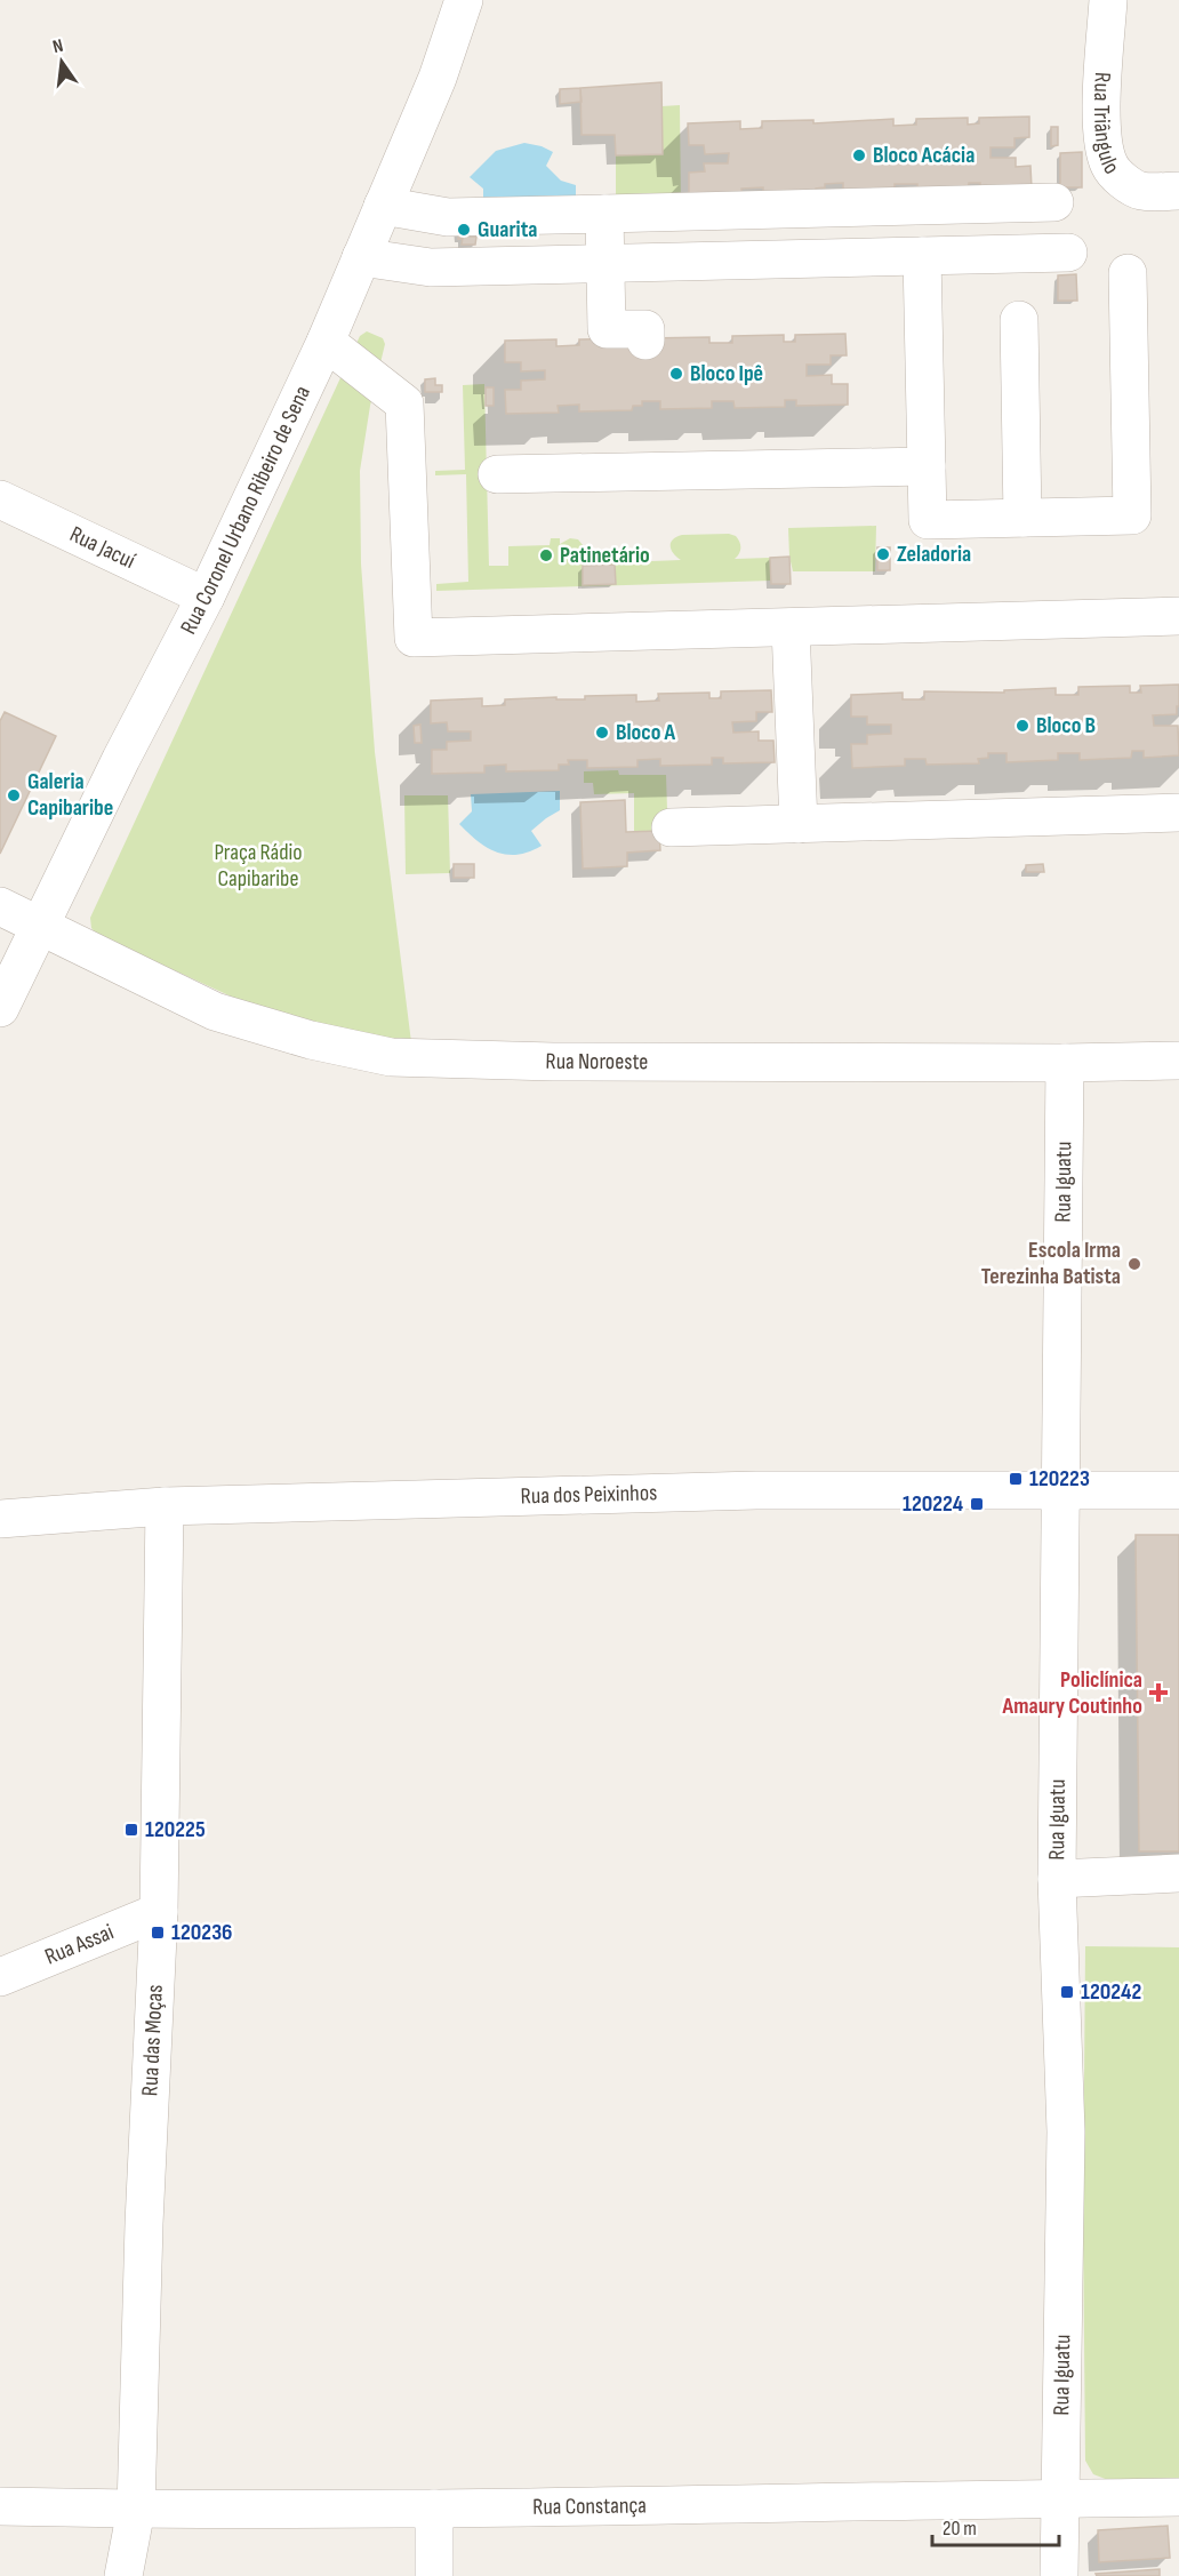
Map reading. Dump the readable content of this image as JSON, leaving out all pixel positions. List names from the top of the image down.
{
  "streets": {
    "street": [
      "Rua Triângulo",
      "Rua Coronel Urbano Ribeiro de Sena",
      "Rua Jacuí",
      "Rua Noroeste",
      "Rua Iguatu",
      "Rua dos Peixinhos",
      "Rua Assai",
      "Rua das Moças",
      "Rua Constança"
    ]
  },
  "crossings": [
    ["Rua Coronel Urbano Ribeiro de Sena", "Rua Jacuí"],
    ["Rua Coronel Urbano Ribeiro de Sena", "Rua Noroeste"],
    ["Rua Noroeste", "Rua Iguatu"],
    ["Rua Iguatu", "Rua dos Peixinhos"],
    ["Rua Iguatu", "Rua Constança"],
    ["Rua dos Peixinhos", "Rua das Moças"],
    ["Rua Assai", "Rua das Moças"],
    ["Rua das Moças", "Rua Constança"]
  ],
  "parks": ["Praça Rádio Capibaribe"],
  "places": {
    "other": [
      "Bloco Acácia",
      "Guarita",
      "Bloco Ipê",
      "Zeladoria",
      "Patinetário",
      "Bloco B",
      "Bloco A",
      "Galeria Capibaribe",
      "Escola Irma Terezinha Batista"
    ],
    "transit": [
      "120223",
      "120224",
      "120225",
      "120236",
      "120242"
    ],
    "health": ["Policlínica Amaury Coutinho"]
  },
  "scale_bar": "20 m",
  "north": "top"
}
